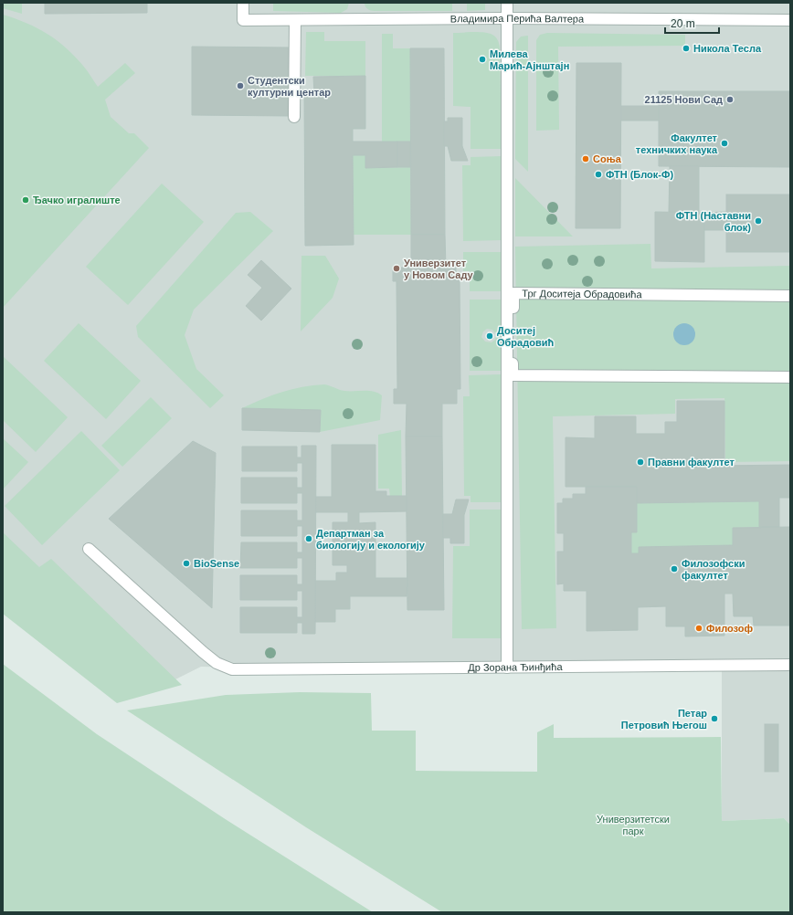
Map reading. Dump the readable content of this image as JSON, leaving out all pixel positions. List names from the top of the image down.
{
  "streets": {
    "street": ["Владимира Перића Валтера", "Трг Доситеја Обрадовића", "Др Зорана Ђинђића"]
  },
  "parks": ["Универзитетски парк"],
  "places": [
    "Никола Тесла",
    "Милева Марић-Ајнштајн",
    "Студентски културни центар",
    "21125 Нови Сад",
    "Факултет техничких наука",
    "Соња",
    "ФТН (Блок-Ф)",
    "Ђачко игралиште",
    "ФТН (Наставни блок)",
    "Универзитет у Новом Саду",
    "Доситеј Обрадовић",
    "Правни факултет",
    "Департман за биологију и екологију",
    "BioSense",
    "Филозофски факултет",
    "Филозоф",
    "Петар Петровић Његош"
  ],
  "scale_bar": "20 m"
}
